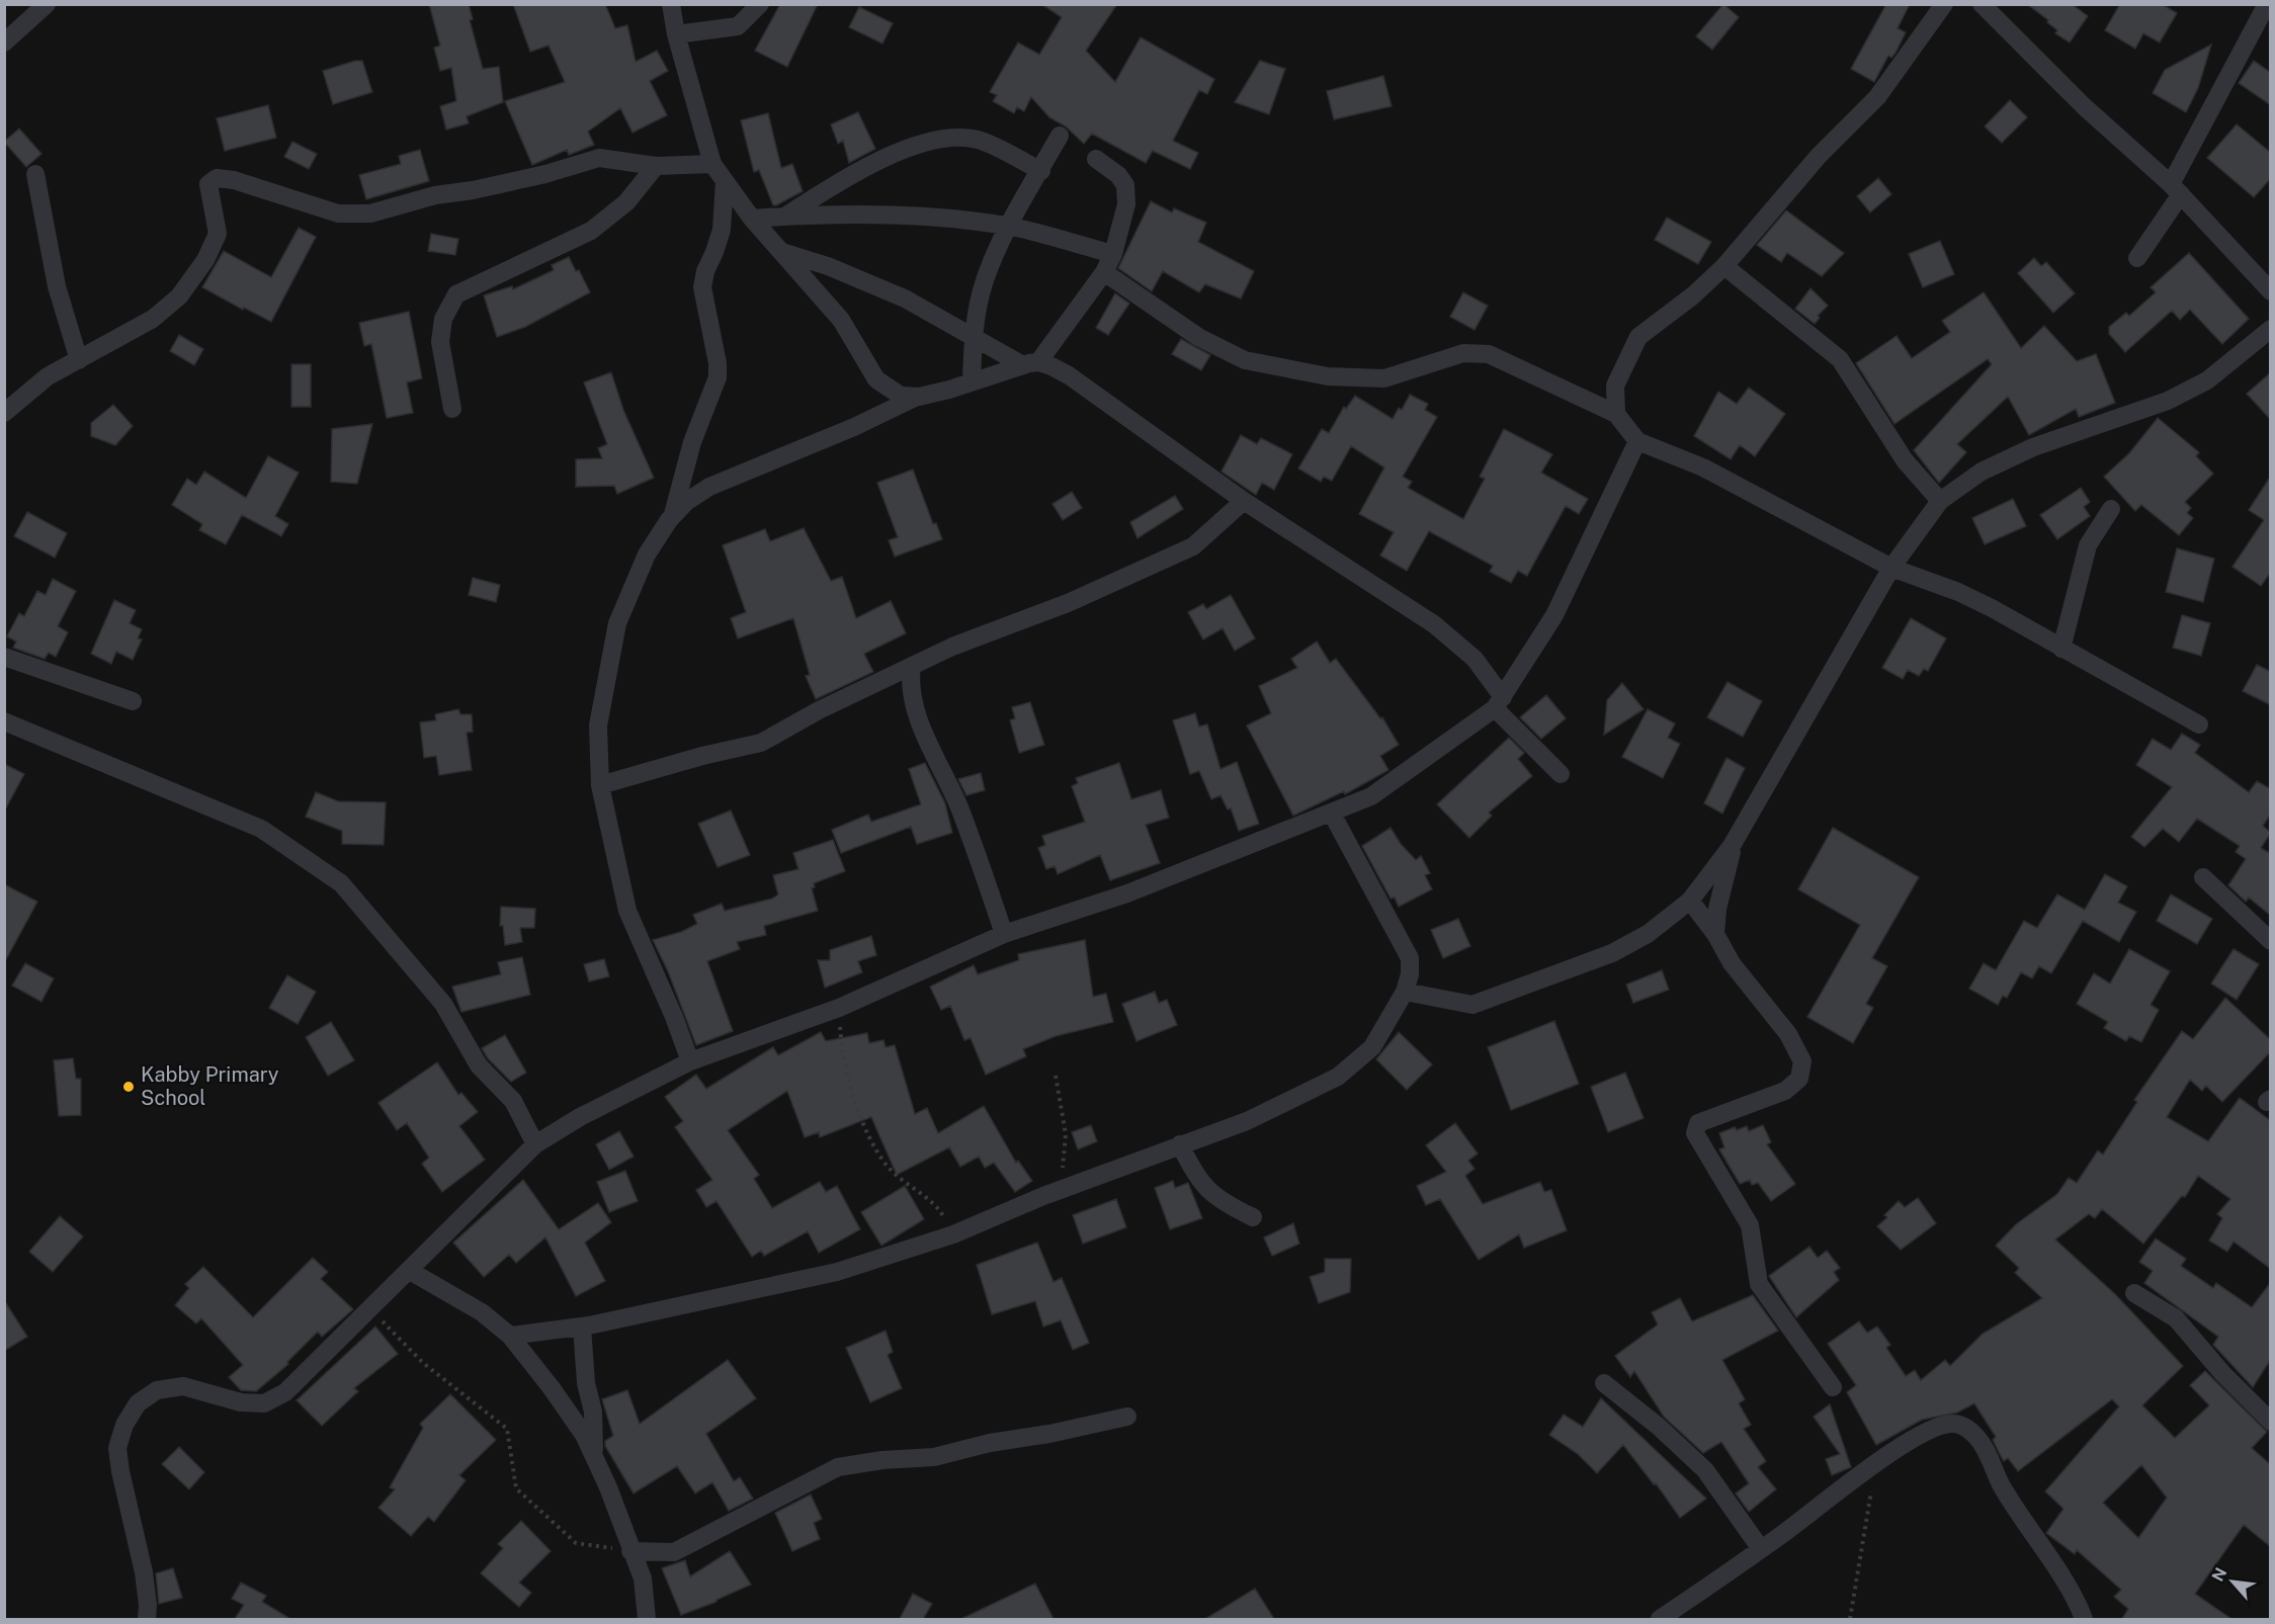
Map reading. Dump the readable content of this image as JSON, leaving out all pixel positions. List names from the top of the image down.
{
  "places": ["Kabby Primary School"],
  "north": "top left"
}
